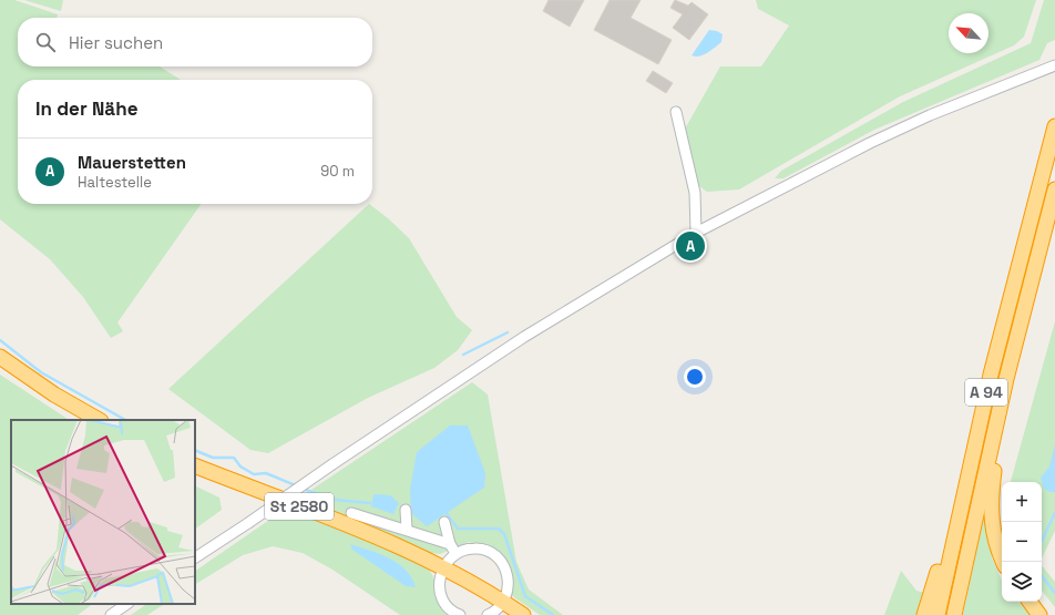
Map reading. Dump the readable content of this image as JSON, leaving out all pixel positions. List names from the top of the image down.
{
  "streets": {
    "highway": ["A 94", "St 2580"]
  },
  "north": "top left",
  "page": {
    "search": "Hier suchen",
    "heading": "In der Nähe",
    "list": [
      {
        "mark": "A",
        "name": "Mauerstetten",
        "note": "Haltestelle",
        "value": "90 m"
      }
    ],
    "pins": "A",
    "map_buttons": ["+", "−"]
  }
}
